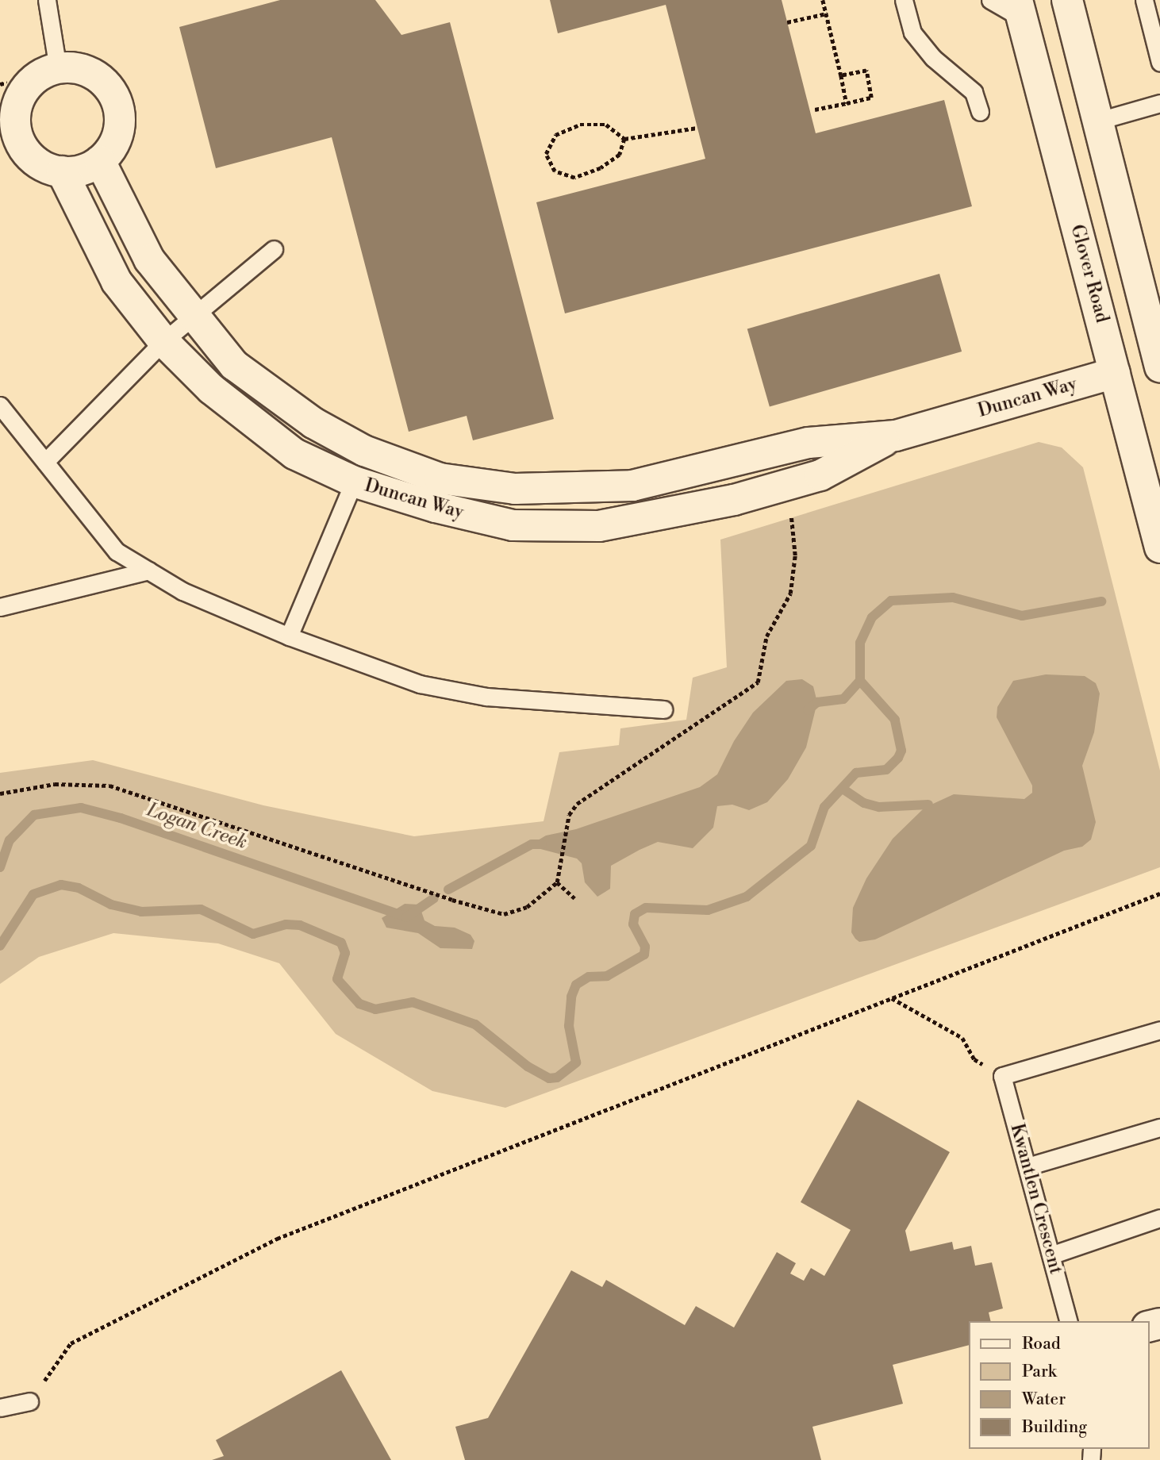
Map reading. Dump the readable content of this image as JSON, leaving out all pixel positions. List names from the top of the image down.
{
  "streets": {
    "street": ["Glover Road", "Duncan Way"],
    "lane": ["Kwantlen Crescent"]
  },
  "crossings": [
    ["Glover Road", "Duncan Way"]
  ],
  "water": ["Logan Creek"],
  "legend": [
    "Road",
    "Park",
    "Water",
    "Building"
  ]
}
